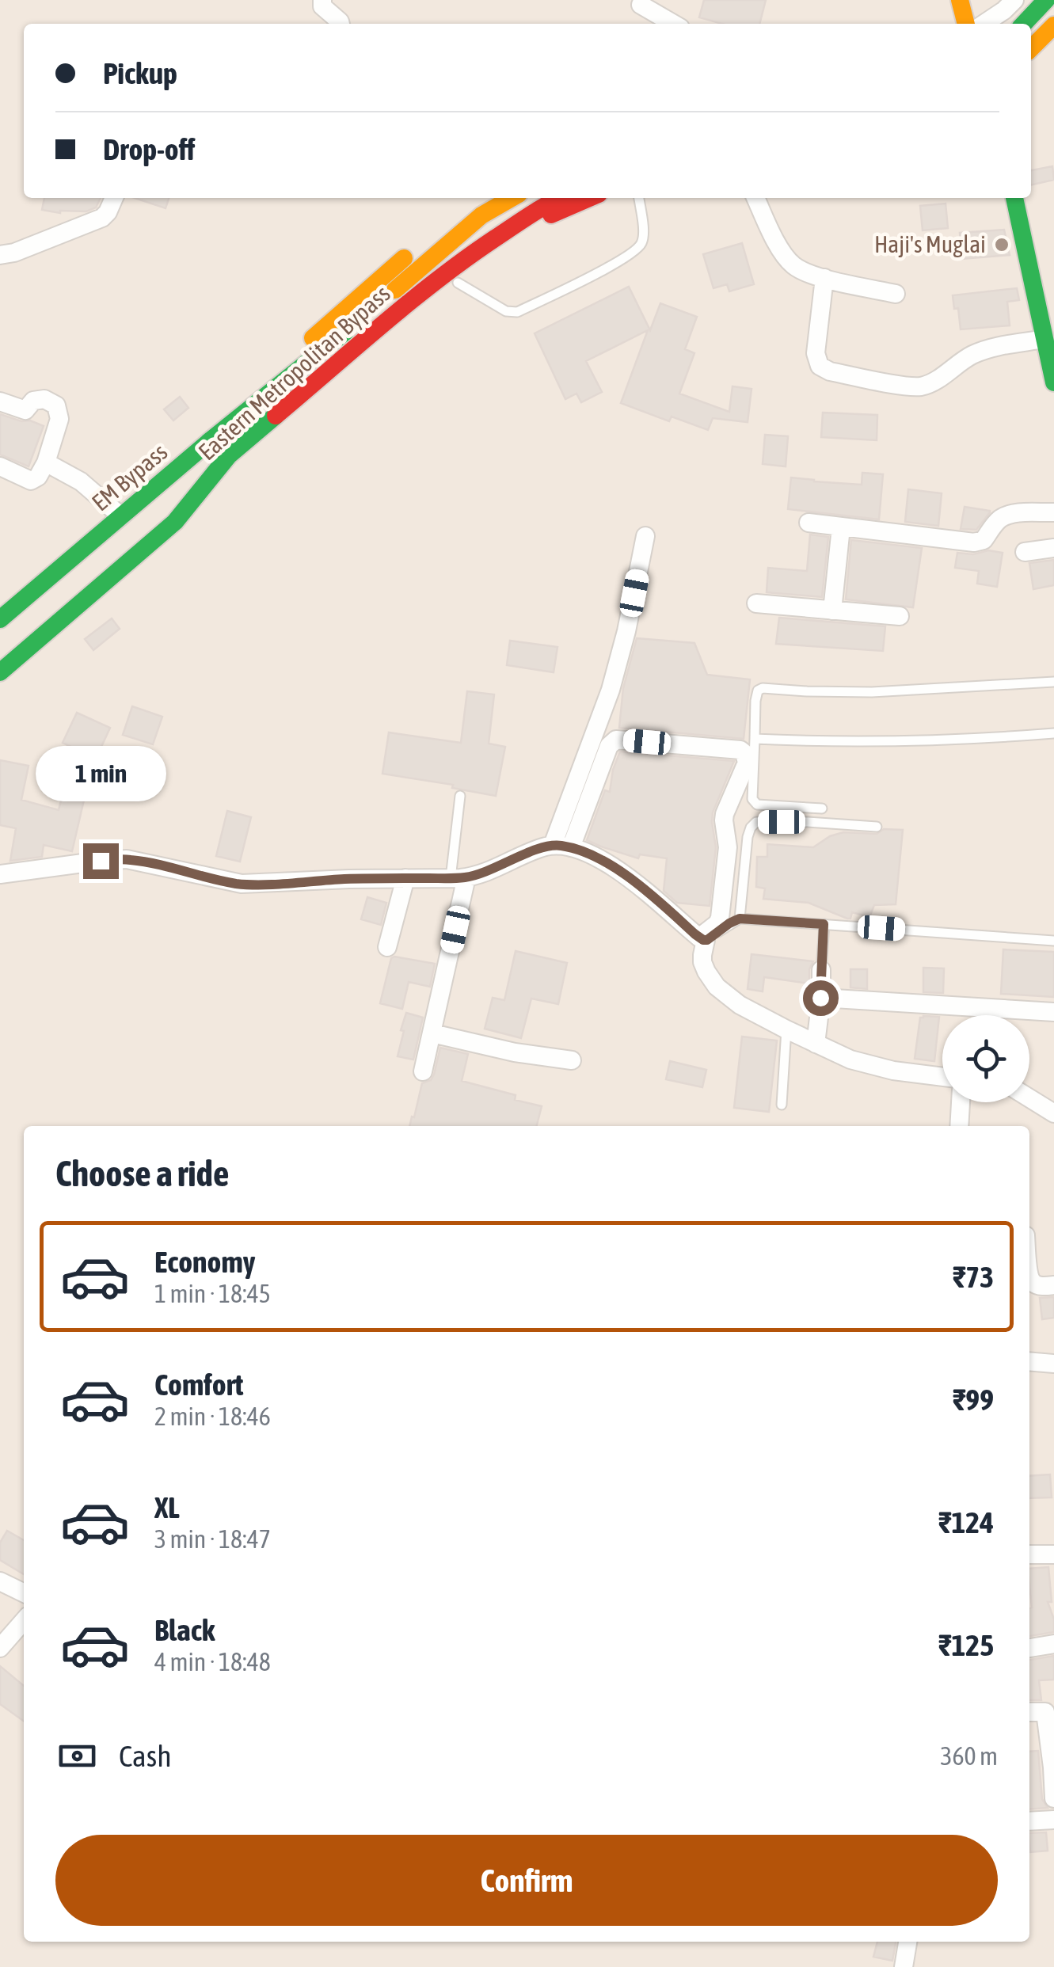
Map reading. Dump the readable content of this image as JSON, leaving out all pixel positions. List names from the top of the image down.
{
  "streets": {
    "main road": ["Eastern Metropolitan Bypass", "EM Bypass"]
  },
  "crossings": [
    ["Eastern Metropolitan Bypass", "EM Bypass"]
  ],
  "places": ["Haji's Muglai"],
  "page": {
    "banner": ["Pickup", "Drop-off"],
    "bubble": "1 min",
    "heading": "Choose a ride",
    "list": [
      {
        "name": "Economy",
        "note": "1 min · 18:45",
        "value": "₹73"
      },
      {
        "name": "Comfort",
        "note": "2 min · 18:46",
        "value": "₹99"
      },
      {
        "name": "XL",
        "note": "3 min · 18:47",
        "value": "₹124"
      },
      {
        "name": "Black",
        "note": "4 min · 18:48",
        "value": "₹125"
      }
    ],
    "pay": ["Cash", "360 m"],
    "buttons": "Confirm"
  }
}
